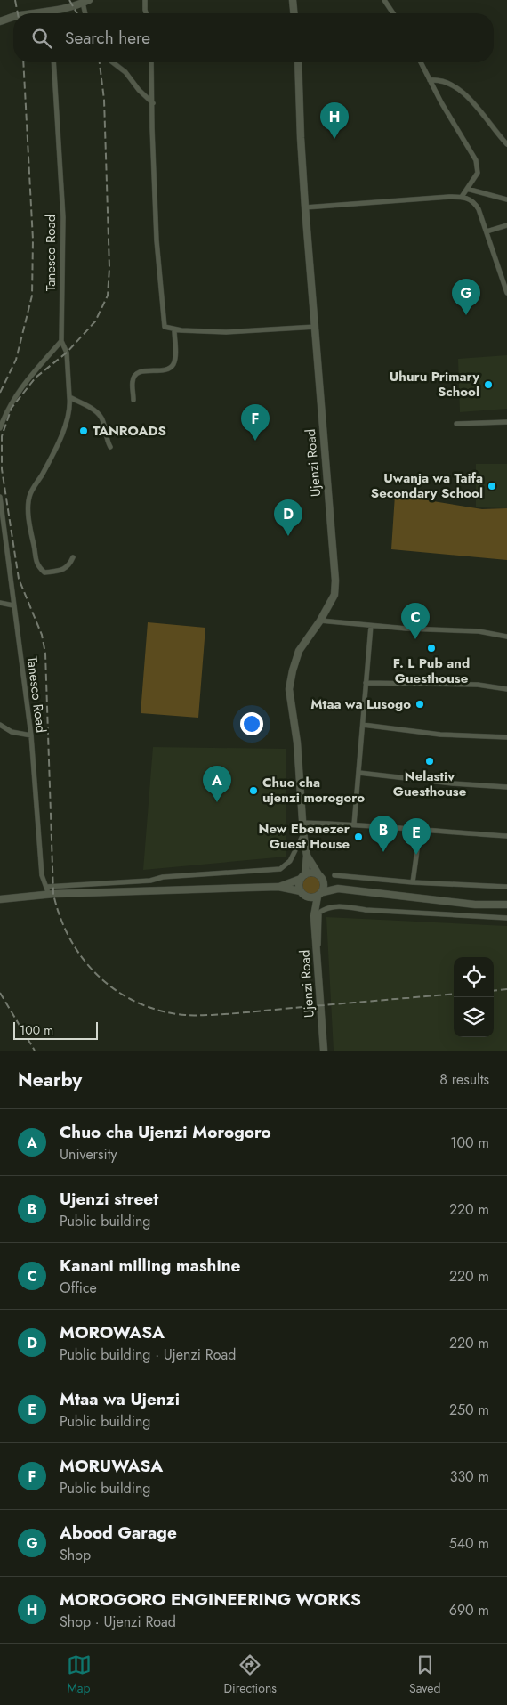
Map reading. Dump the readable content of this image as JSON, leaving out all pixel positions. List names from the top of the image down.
{
  "streets": {
    "street": ["Tanesco Road", "Ujenzi Road"]
  },
  "places": [
    "Uhuru Primary School",
    "TANROADS",
    "Uwanja wa Taifa Secondary School",
    "F. L Pub and Guesthouse",
    "Mtaa wa Lusogo",
    "Nelastiv Guesthouse",
    "Chuo cha ujenzi morogoro",
    "New Ebenezer Guest House"
  ],
  "scale_bar": "100 m",
  "page": {
    "search": "Search here",
    "pins": [
      "H",
      "G",
      "F",
      "D",
      "C",
      "A",
      "B",
      "E"
    ],
    "scale": "100 m",
    "heading": ["Nearby", "8 results"],
    "list": [
      {
        "mark": "A",
        "name": "Chuo cha Ujenzi Morogoro",
        "note": "University",
        "value": "100 m"
      },
      {
        "mark": "B",
        "name": "Ujenzi street",
        "note": "Public building",
        "value": "220 m"
      },
      {
        "mark": "C",
        "name": "Kanani milling mashine",
        "note": "Office",
        "value": "220 m"
      },
      {
        "mark": "D",
        "name": "MOROWASA",
        "note": "Public building · Ujenzi Road",
        "value": "220 m"
      },
      {
        "mark": "E",
        "name": "Mtaa wa Ujenzi",
        "note": "Public building",
        "value": "250 m"
      },
      {
        "mark": "F",
        "name": "MORUWASA",
        "note": "Public building",
        "value": "330 m"
      },
      {
        "mark": "G",
        "name": "Abood Garage",
        "note": "Shop",
        "value": "540 m"
      },
      {
        "mark": "H",
        "name": "MOROGORO ENGINEERING WORKS",
        "note": "Shop · Ujenzi Road",
        "value": "690 m"
      }
    ],
    "nav": ["Map", "Directions", "Saved"]
  }
}
